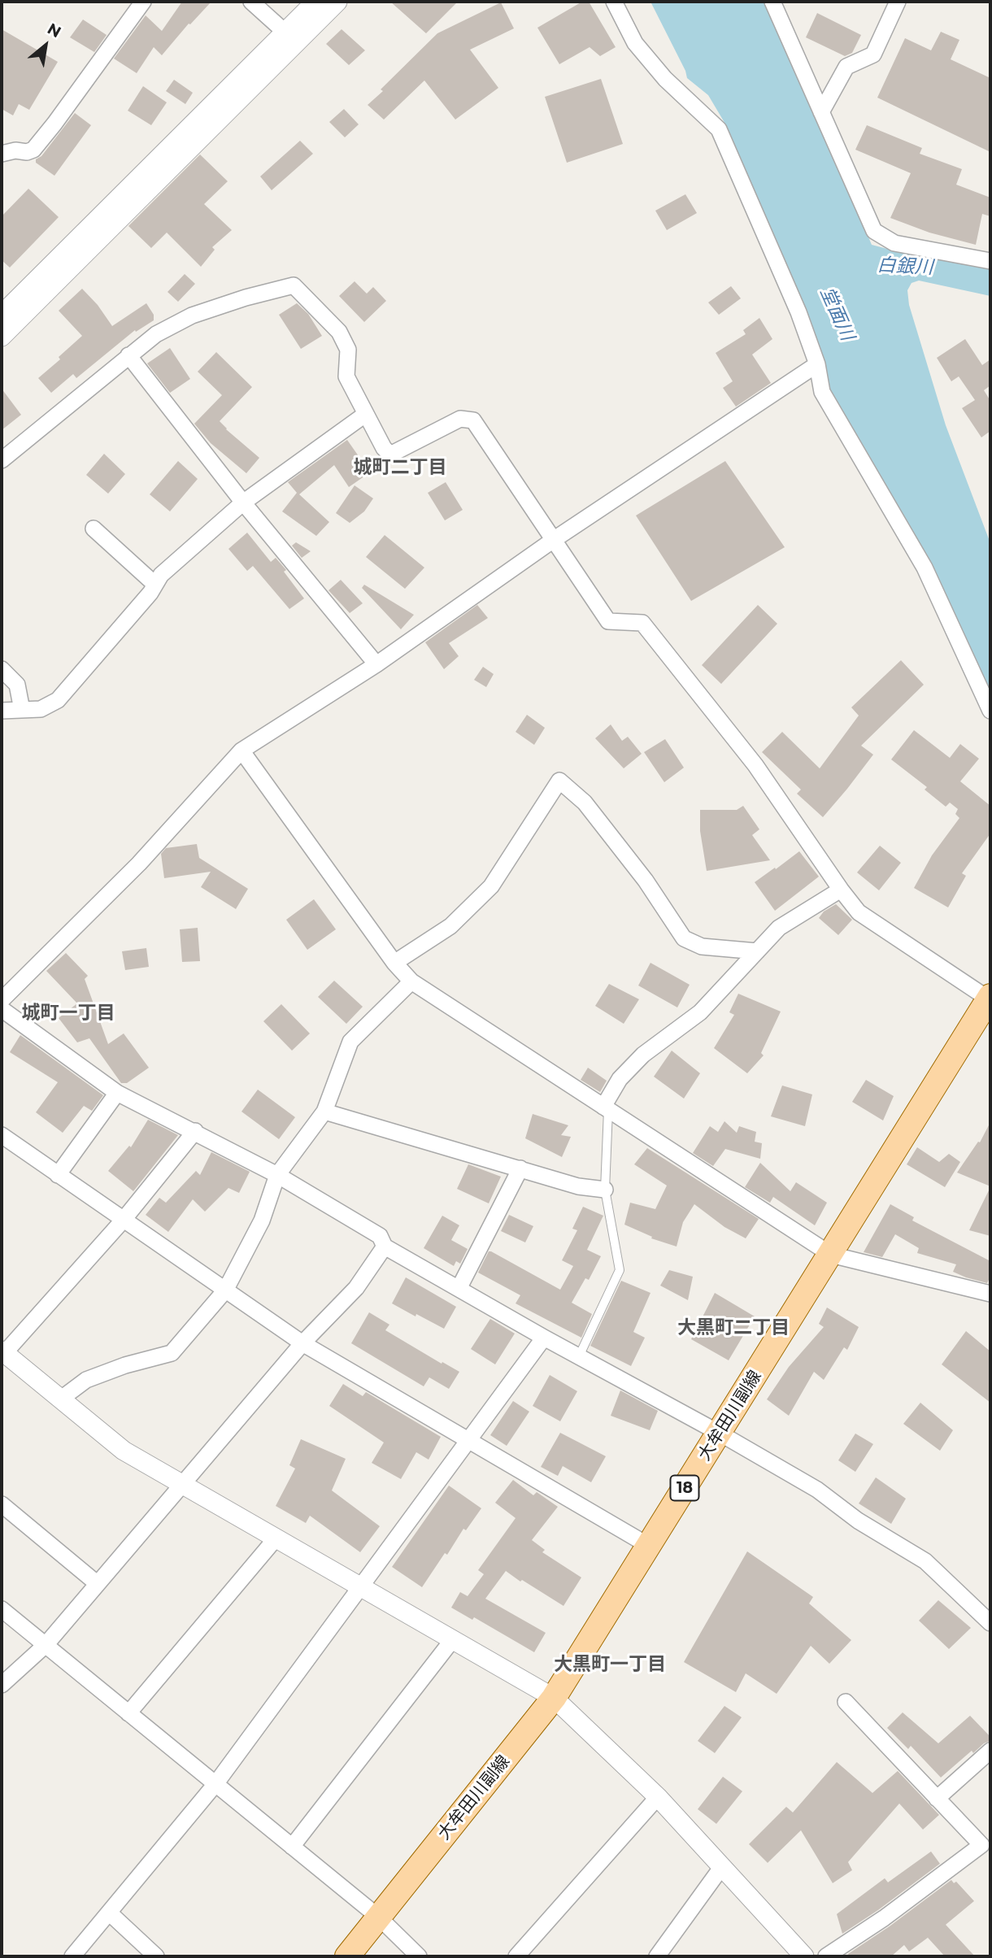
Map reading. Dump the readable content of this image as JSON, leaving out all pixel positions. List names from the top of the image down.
{
  "streets": {
    "main road": ["大牟田川副線", "18"]
  },
  "districts": [
    "城町二丁目",
    "城町一丁目",
    "大黒町二丁目",
    "大黒町一丁目"
  ],
  "water": ["白銀川", "堂面川"],
  "north": "top right"
}
